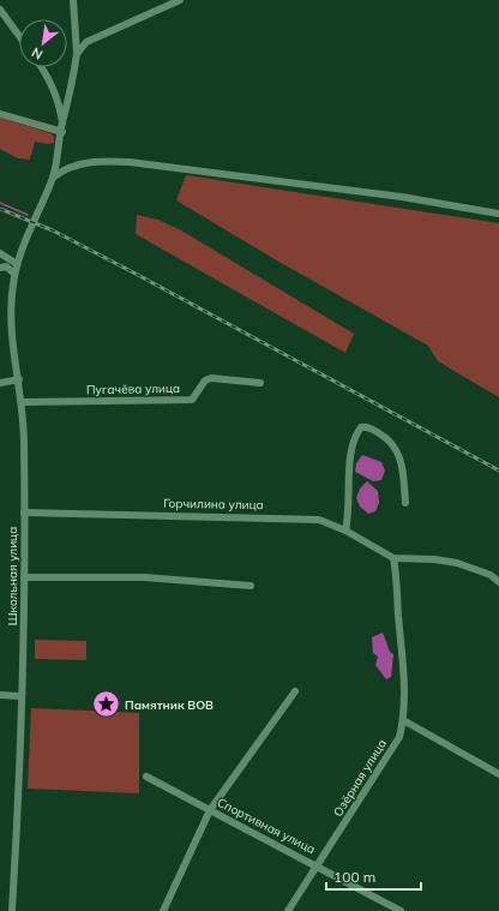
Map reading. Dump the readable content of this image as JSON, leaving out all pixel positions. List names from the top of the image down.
{
  "streets": {
    "street": [
      "Пугачёва улица",
      "Горчилина улица",
      "Школьная улица",
      "Озёрная улица",
      "Спортивная улица"
    ]
  },
  "crossings": [
    ["Пугачёва улица", "Школьная улица"],
    ["Горчилина улица", "Школьная улица"],
    ["Горчилина улица", "Озёрная улица"],
    ["Озёрная улица", "Спортивная улица"]
  ],
  "places": {
    "place": ["Памятник ВОВ"]
  },
  "scale_bar": "100 m",
  "north": "bottom left"
}
